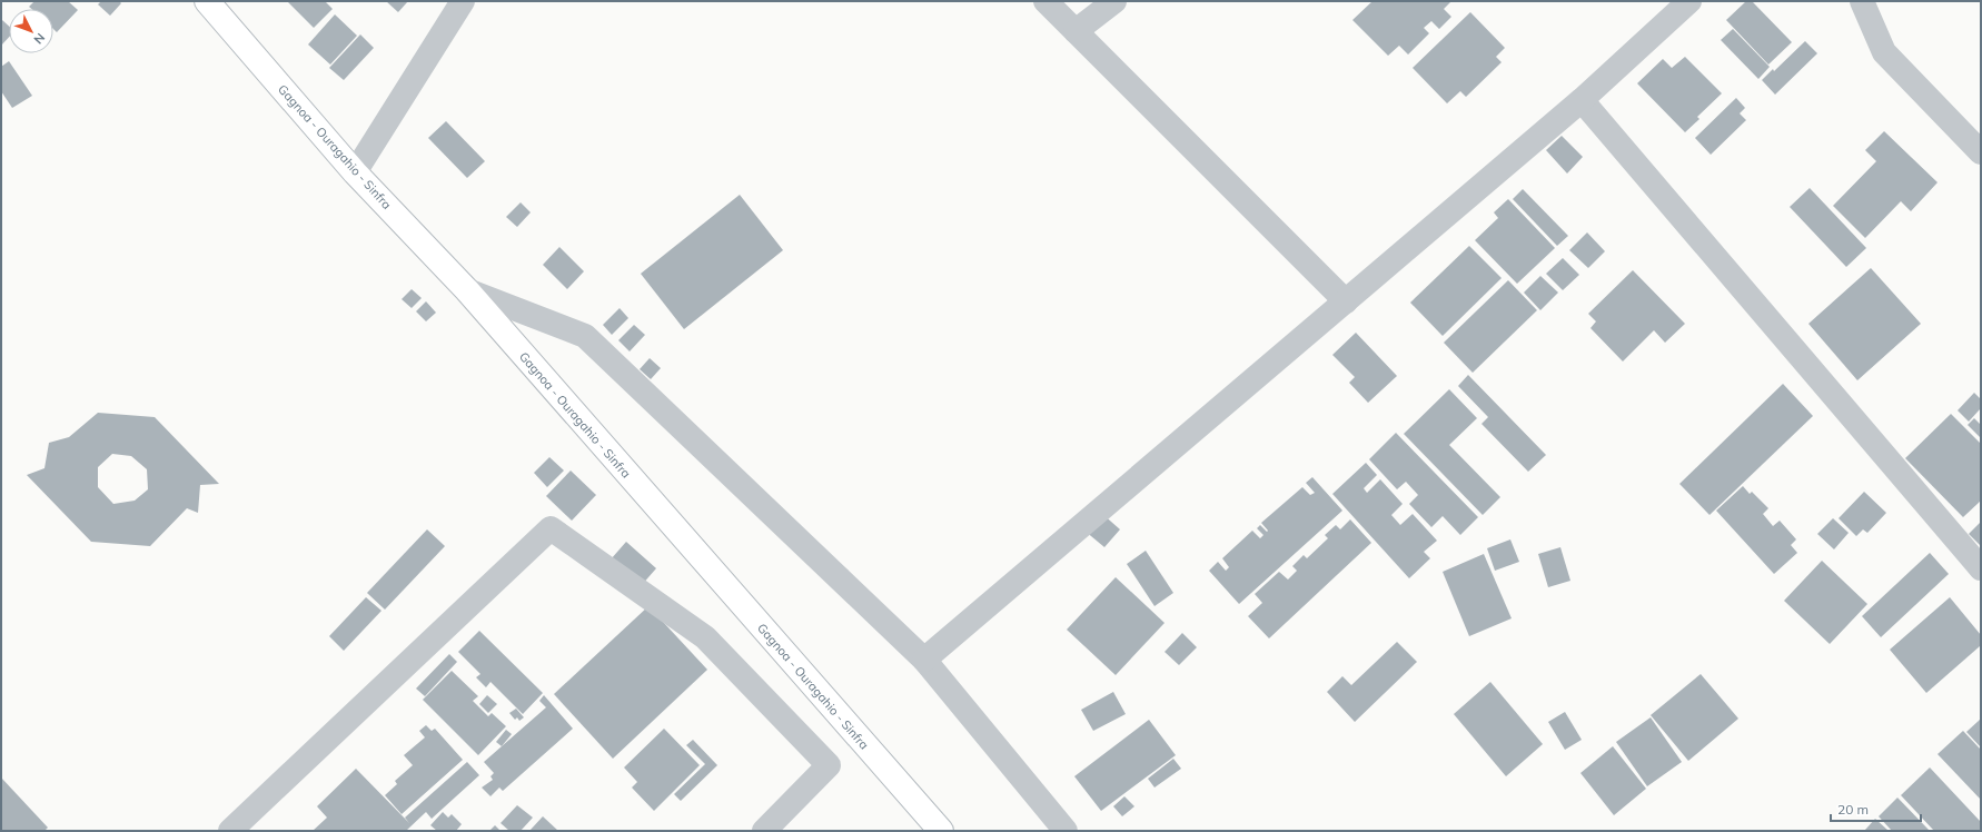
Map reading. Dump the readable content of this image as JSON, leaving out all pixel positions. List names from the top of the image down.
{
  "streets": {
    "main road": ["Gagnoa - Ouragahio - Sinfra"]
  },
  "scale_bar": "20 m",
  "north": "bottom right"
}
